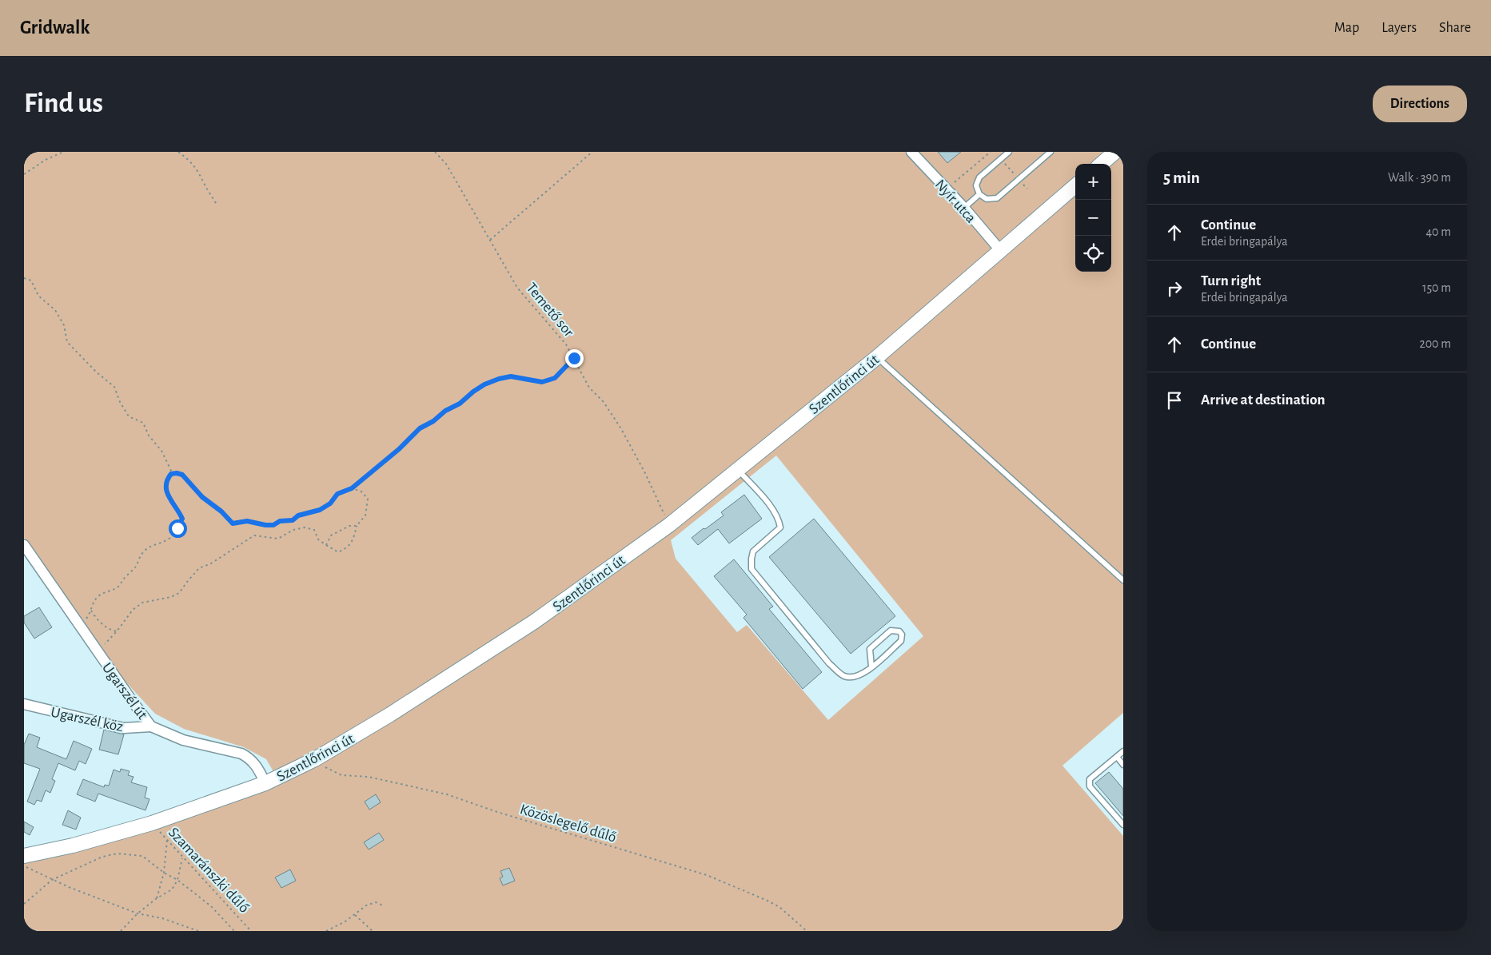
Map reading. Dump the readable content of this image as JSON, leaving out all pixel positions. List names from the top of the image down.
{
  "streets": {
    "main road": ["Szentlőrinci út"],
    "street": ["Nyír utca", "Ugarszél út", "Ugarszél köz"],
    "path": ["Temető sor", "Közöslegelő dűlő", "Szamaránszki dűlő"]
  },
  "crossings": [
    ["Nyír utca", "Szentlőrinci út"],
    ["Temető sor", "Szentlőrinci út"],
    ["Szentlőrinci út", "Ugarszél út"],
    ["Szentlőrinci út", "Közöslegelő dűlő"],
    ["Szentlőrinci út", "Szamaránszki dűlő"],
    ["Ugarszél út", "Ugarszél köz"]
  ],
  "page": {
    "header": "Gridwalk",
    "nav": ["Map", "Layers", "Share"],
    "buttons": "Directions",
    "title": "Find us",
    "heading": ["5 min", "Walk · 390 m"],
    "map_buttons": ["+", "−"],
    "list": [
      ["Continue", "Erdei bringapálya", "40 m"],
      ["Turn right", "Erdei bringapálya", "150 m"],
      ["Continue", "200 m"],
      "Arrive at destination"
    ]
  }
}
